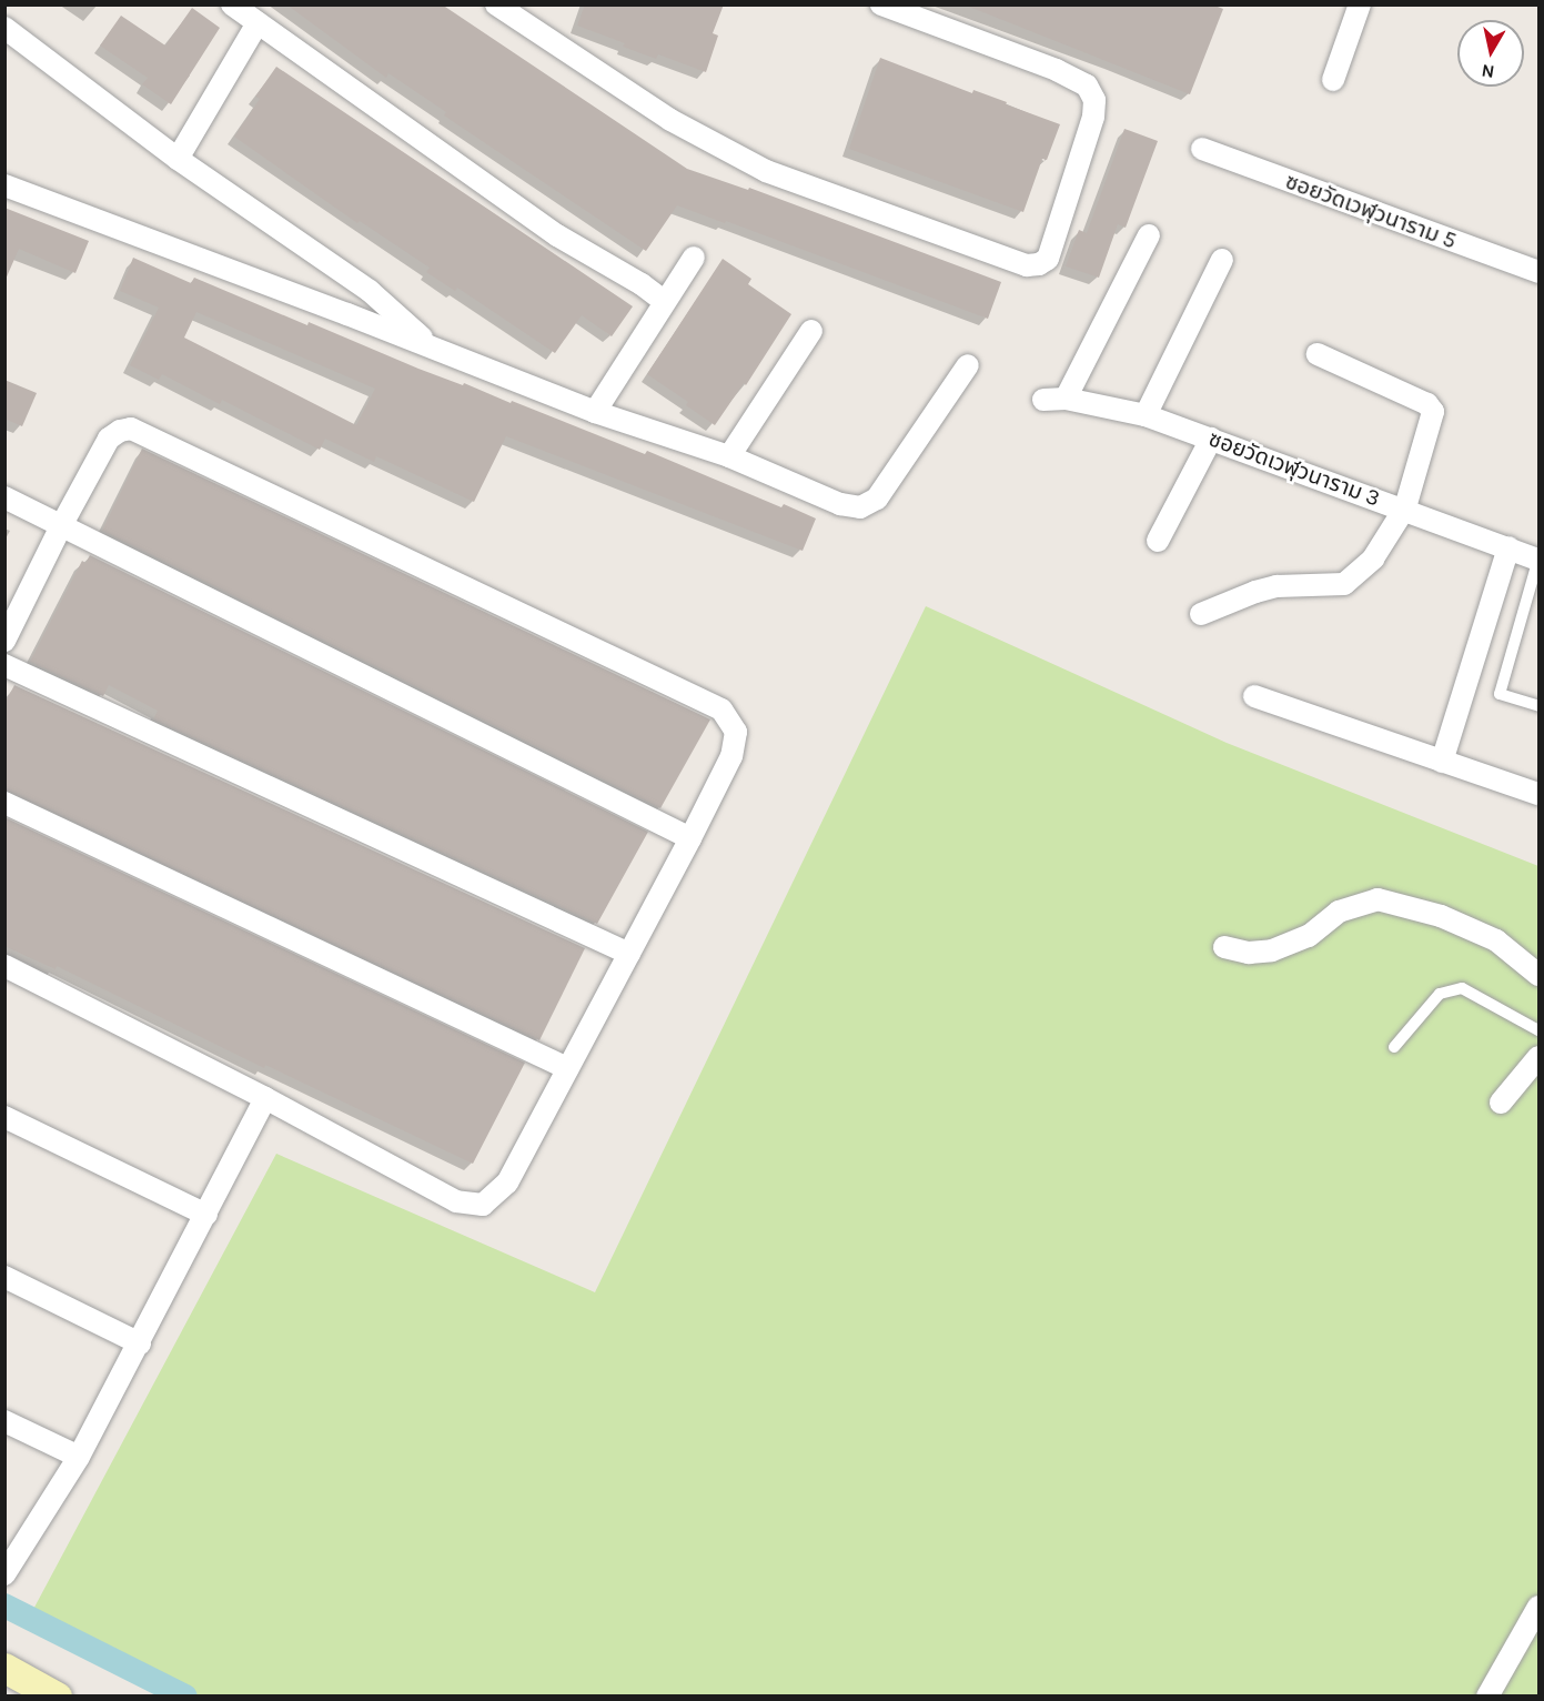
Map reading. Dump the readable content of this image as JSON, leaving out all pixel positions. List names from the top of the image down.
{
  "streets": {
    "street": ["ซอยวัดเวฬุวนาราม 5", "ซอยวัดเวฬุวนาราม 3"]
  },
  "north": "bottom"
}
